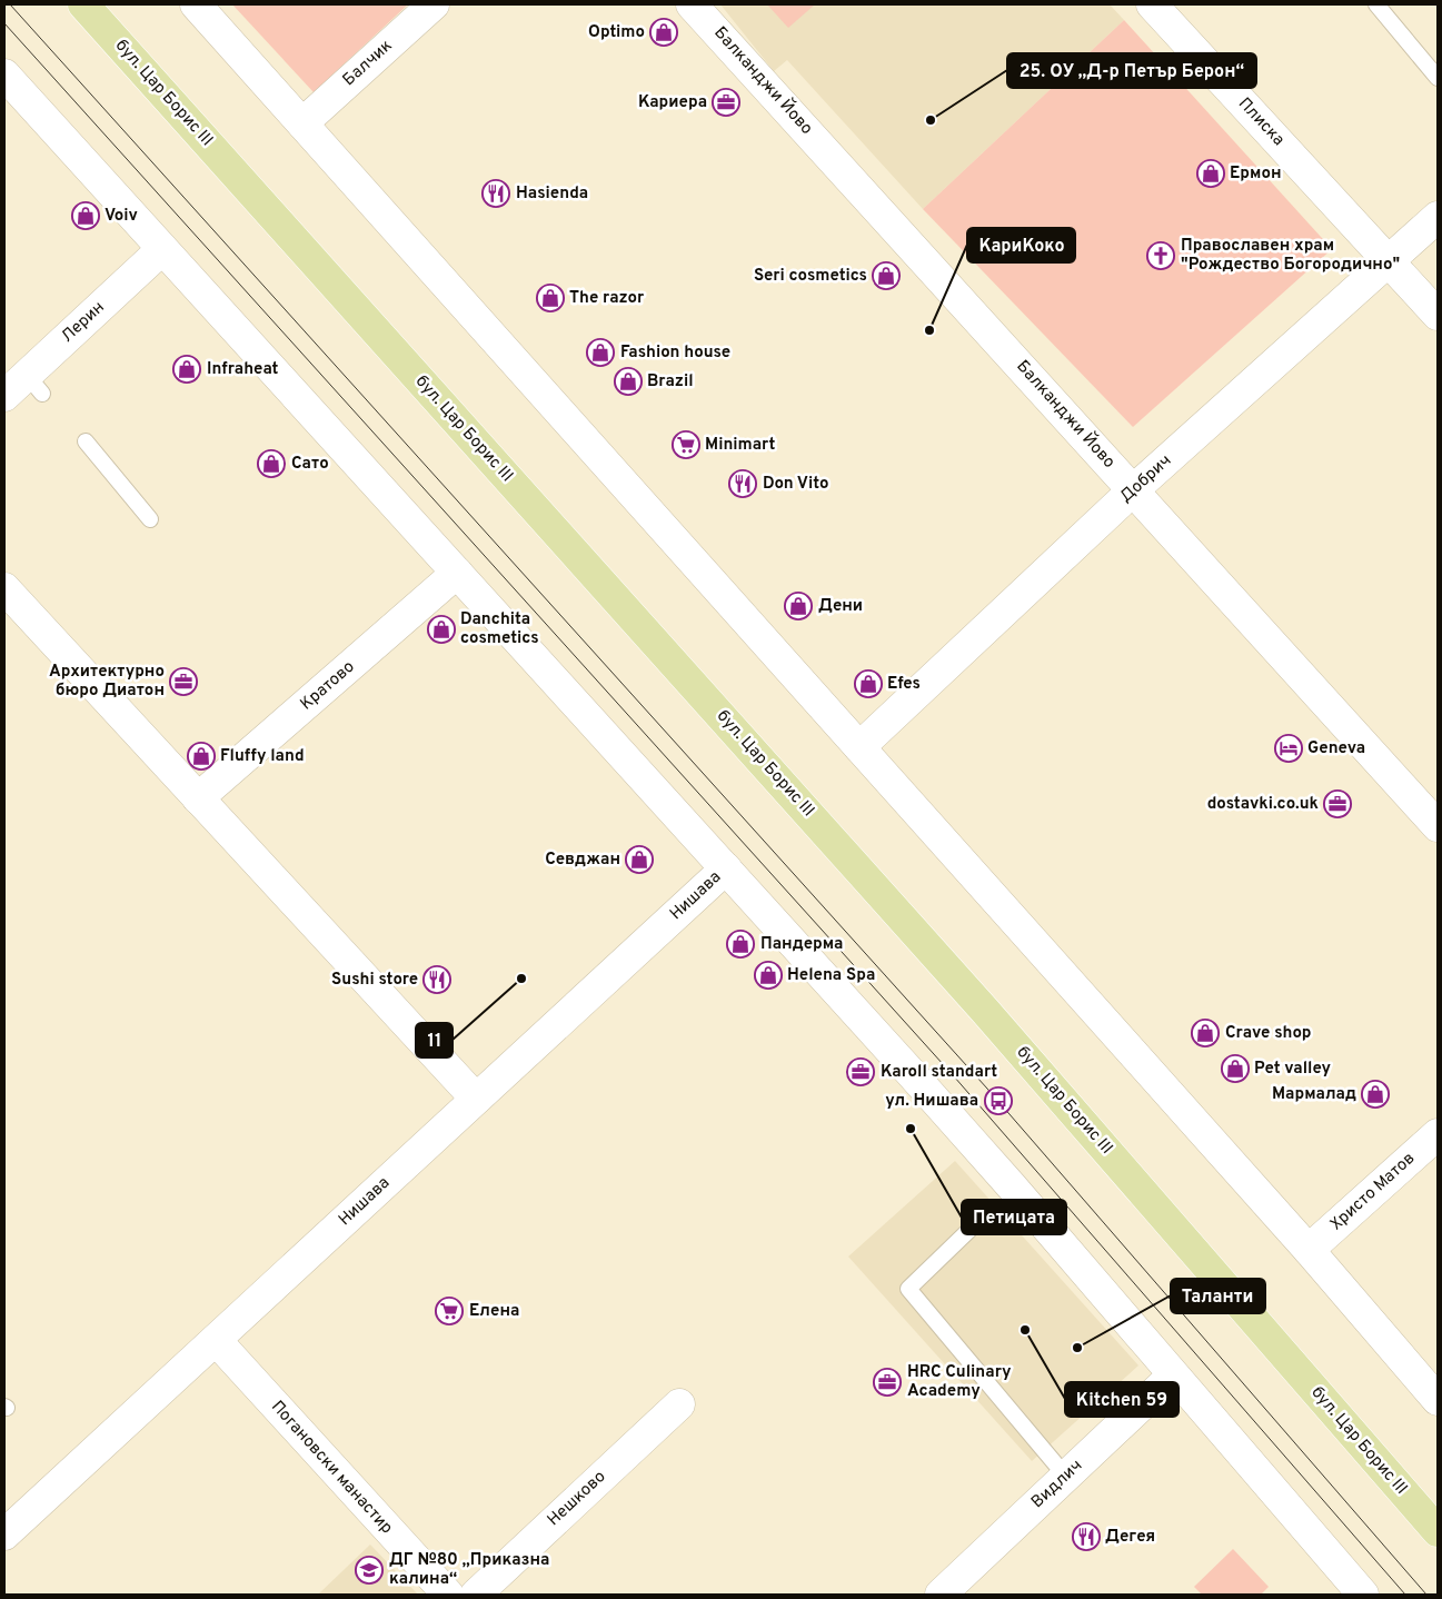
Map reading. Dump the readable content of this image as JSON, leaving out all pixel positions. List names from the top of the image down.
{
  "streets": {
    "main road": ["бул. Цар Борис III"],
    "street": [
      "Балчик",
      "Балканджи Йово",
      "Плиска",
      "Лерин",
      "Добрич",
      "Кратово",
      "Нишава",
      "Христо Матов",
      "Погановски манастир",
      "Видлич",
      "Нешково"
    ]
  },
  "crossings": [
    ["Балканджи Йово", "Добрич"],
    ["Плиска", "Добрич"],
    ["Нишава", "Погановски манастир"]
  ],
  "places": {
    "shop": [
      "Optimo",
      "Ермон",
      "Voiv",
      "Seri cosmetics",
      "The razor",
      "Fashion house",
      "Infraheat",
      "Brazil",
      "Сато",
      "Дени",
      "Danchita cosmetics",
      "Efes",
      "Fluffy land",
      "Севджан",
      "Пандерма",
      "Helena Spa",
      "Crave shop",
      "Pet valley",
      "Мармалад"
    ],
    "office": [
      "Кариера",
      "Архитектурно бюро Диатон",
      "dostavki.co.uk",
      "Karoll standart",
      "HRC Culinary Academy"
    ],
    "other": [
      "25. ОУ „Д-р Петър Берон“",
      "КариКоко",
      "11",
      "Петицата",
      "Kitchen 59",
      "Таланти"
    ],
    "restaurant": [
      "Hasienda",
      "Don Vito",
      "Sushi store",
      "Дегея"
    ],
    "church": ["Православен храм \"Рождество Богородично\""],
    "supermarket": ["Minimart", "Елена"],
    "hotel": ["Geneva"],
    "bus stop": ["ул. Нишава"],
    "school or university": ["ДГ №80 „Приказна калина“"]
  }
}
